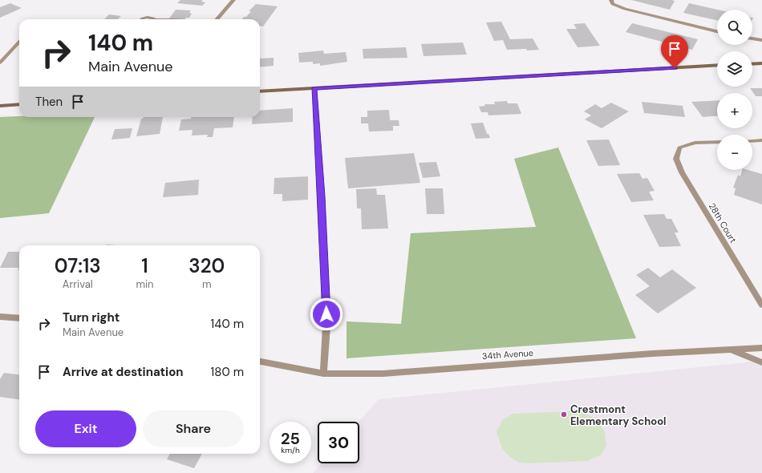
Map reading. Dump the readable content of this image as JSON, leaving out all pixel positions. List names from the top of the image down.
{
  "streets": {
    "street": ["28th Court", "34th Avenue"]
  },
  "places": ["Crestmont Elementary School"],
  "page": {
    "map_buttons": ["+", "−"],
    "turn": ["140 m", "Main Avenue"],
    "then": "Then",
    "eta": [
      "07:13",
      "Arrival",
      "1",
      "min",
      "320",
      "m"
    ],
    "list": [
      {
        "name": "Turn right",
        "note": "Main Avenue",
        "value": "140 m"
      },
      {
        "name": "Arrive at destination",
        "value": "180 m"
      }
    ],
    "buttons": ["Exit", "Share"],
    "speed": "25 km/h",
    "limit": "30"
  }
}
